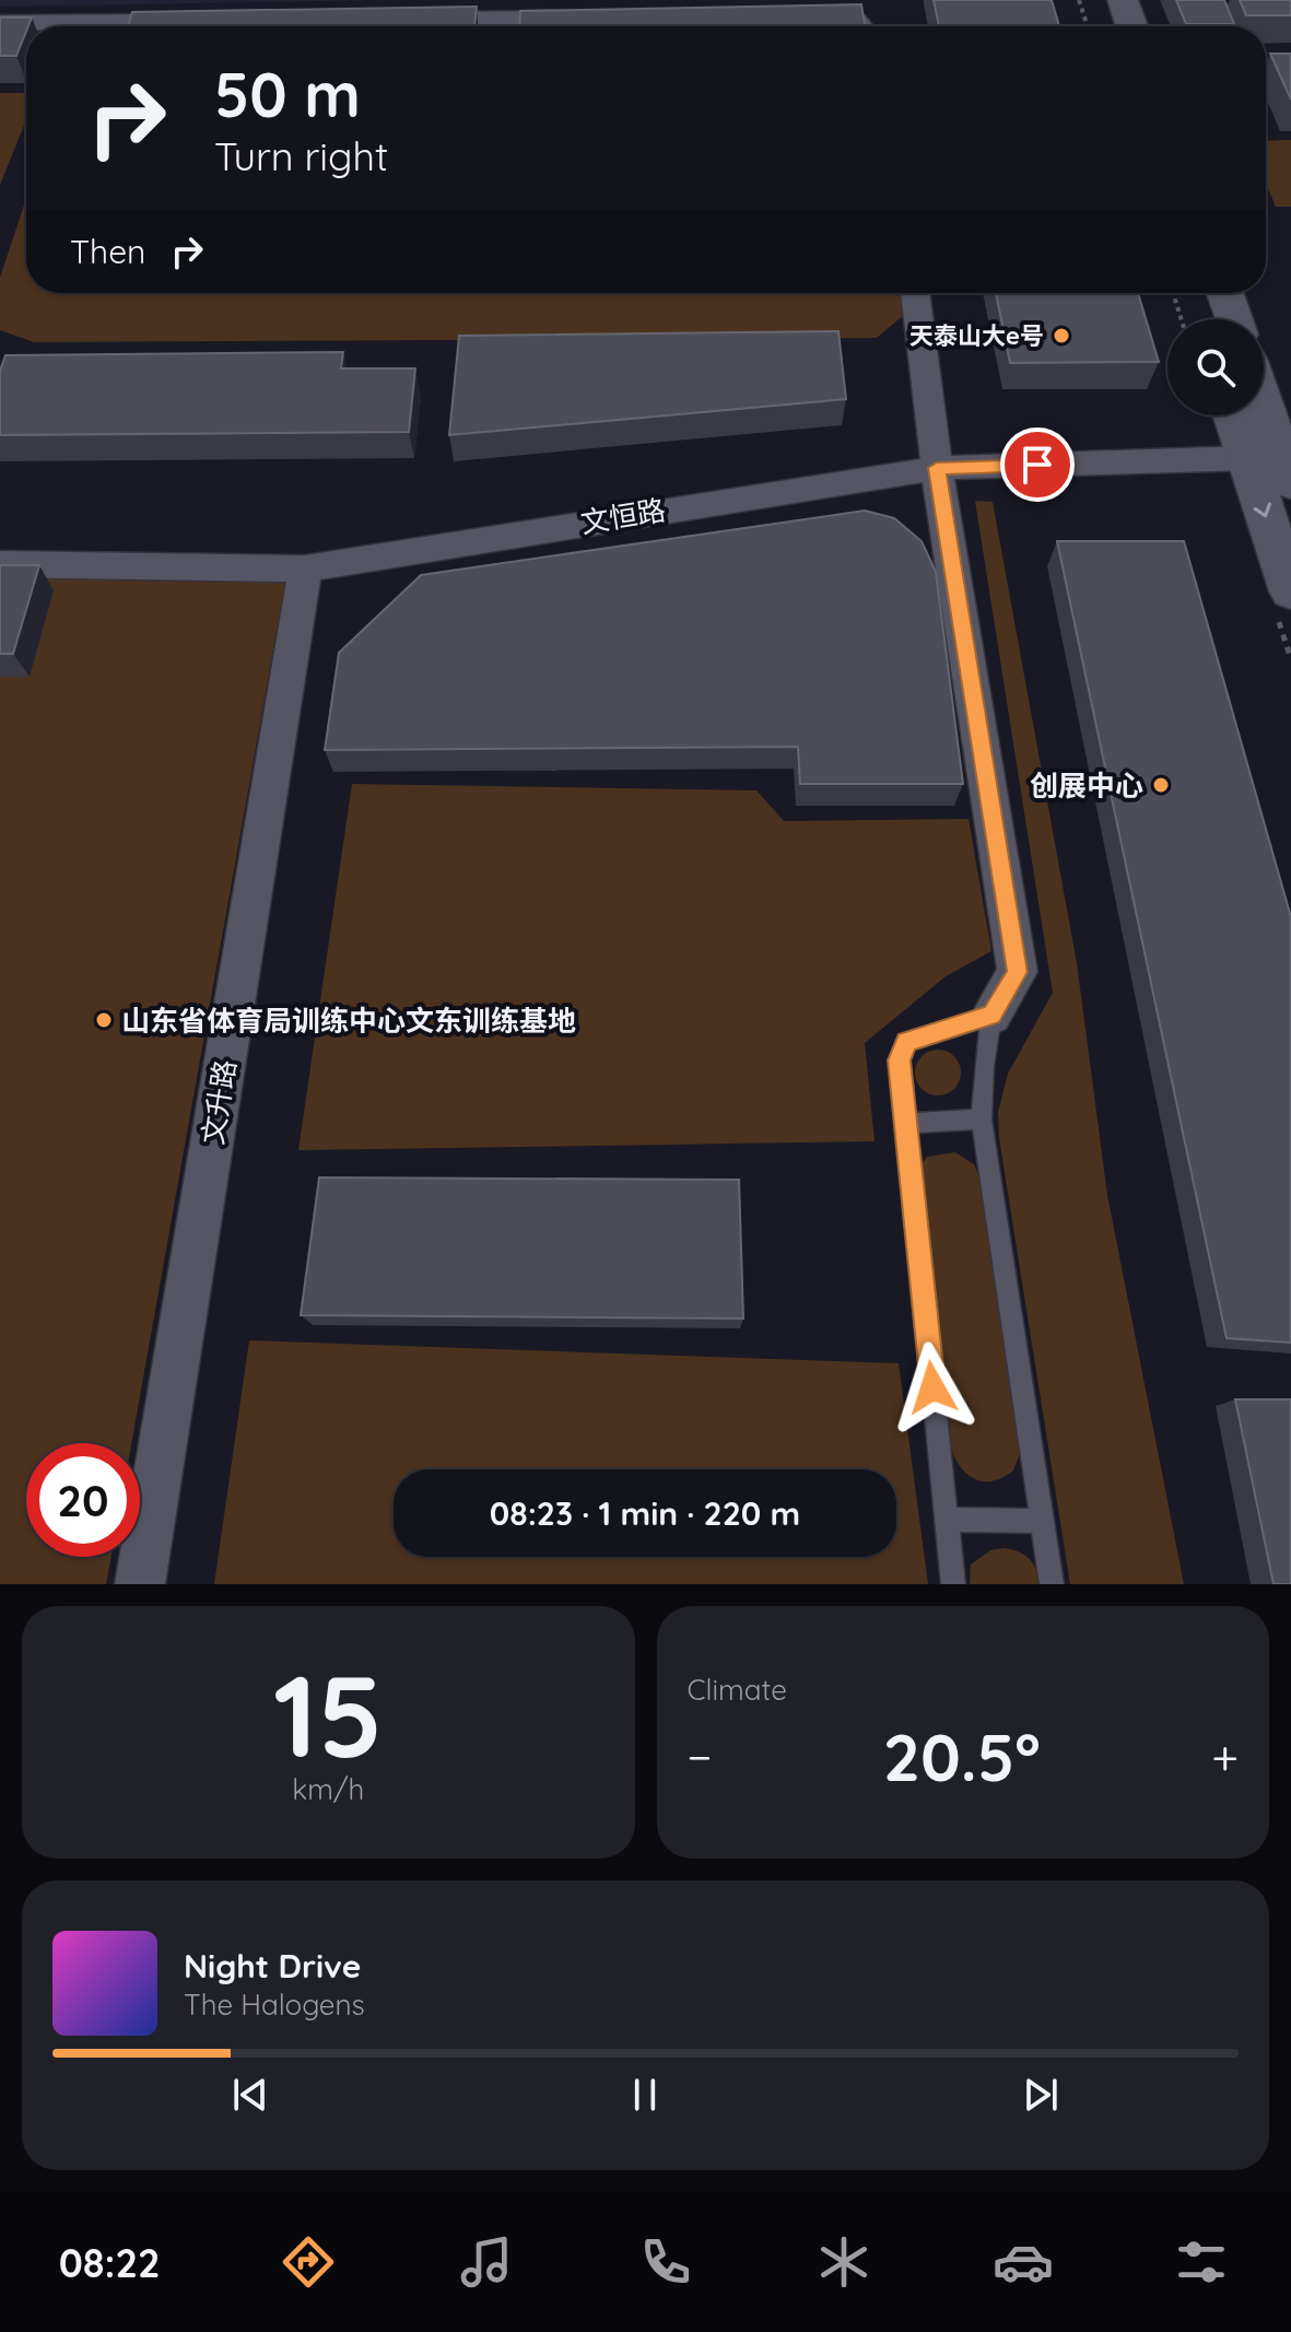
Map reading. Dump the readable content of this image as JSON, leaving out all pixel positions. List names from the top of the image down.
{
  "streets": {
    "street": ["文恒路", "文升路"]
  },
  "crossings": [
    ["文恒路", "文升路"]
  ],
  "places": ["天泰山大e号", "创展中心", "山东省体育局训练中心文东训练基地"],
  "page": {
    "turn": ["50 m", "Turn right"],
    "then": "Then",
    "limit": "20",
    "trip": "08:23 · 1 min · 220 m",
    "tile": [
      ["15", "km/h"],
      "Climate"
    ],
    "heat": ["−", "20.5°", "+"],
    "song": ["Night Drive", "The Halogens"],
    "tabs": "08:22"
  }
}
